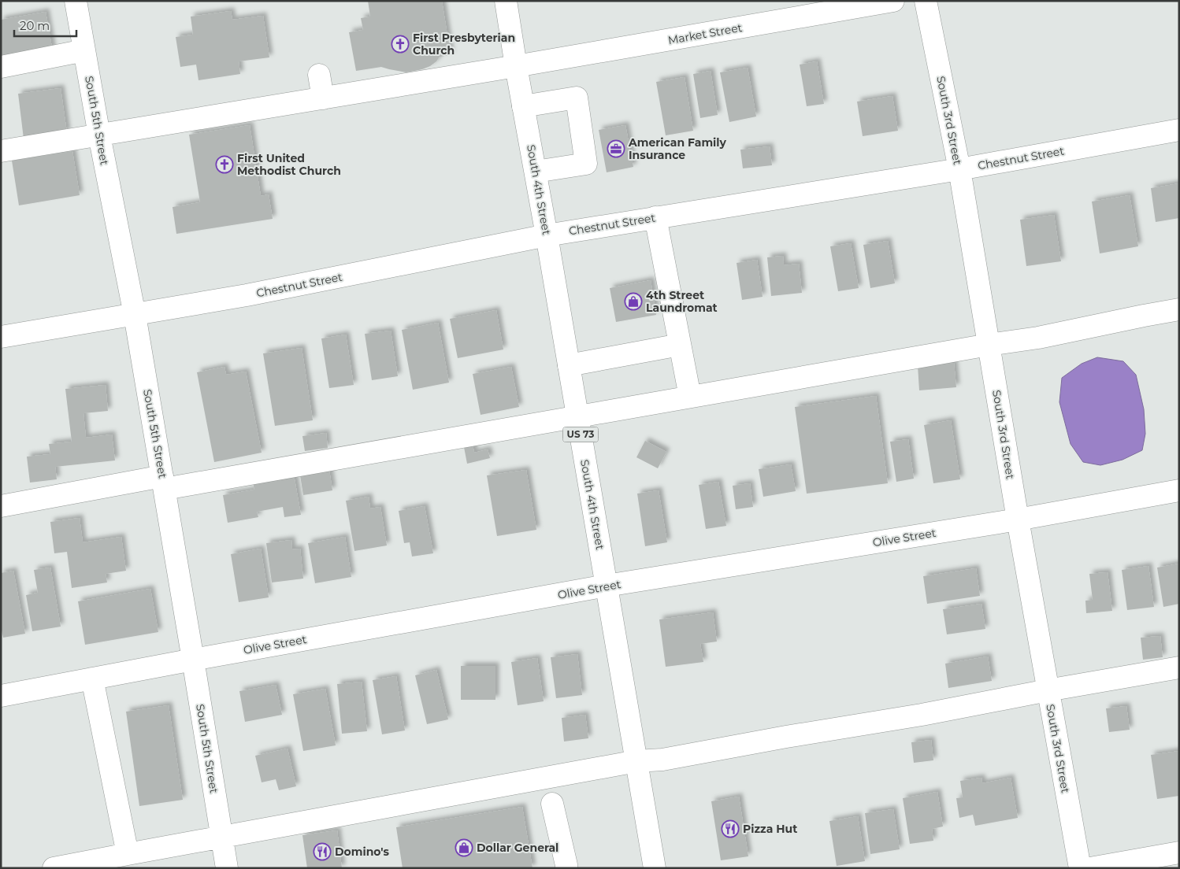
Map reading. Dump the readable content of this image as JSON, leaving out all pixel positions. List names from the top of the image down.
{
  "streets": {
    "main road": [
      "Market Street",
      "South 5th Street",
      "South 3rd Street",
      "Chestnut Street",
      "South 4th Street",
      "US 73",
      "Olive Street"
    ]
  },
  "crossings": [
    ["Market Street", "South 5th Street"],
    ["Market Street", "South 4th Street"],
    ["South 5th Street", "Chestnut Street"],
    ["South 5th Street", "Olive Street"],
    ["South 3rd Street", "Chestnut Street"],
    ["South 3rd Street", "Olive Street"],
    ["Chestnut Street", "South 4th Street"],
    ["South 4th Street", "Olive Street"]
  ],
  "places": {
    "church": ["First Presbyterian Church", "First United Methodist Church"],
    "office": ["American Family Insurance"],
    "shop": ["4th Street Laundromat", "Dollar General"],
    "restaurant": ["Pizza Hut", "Domino's"]
  },
  "scale_bar": "20 m"
}
